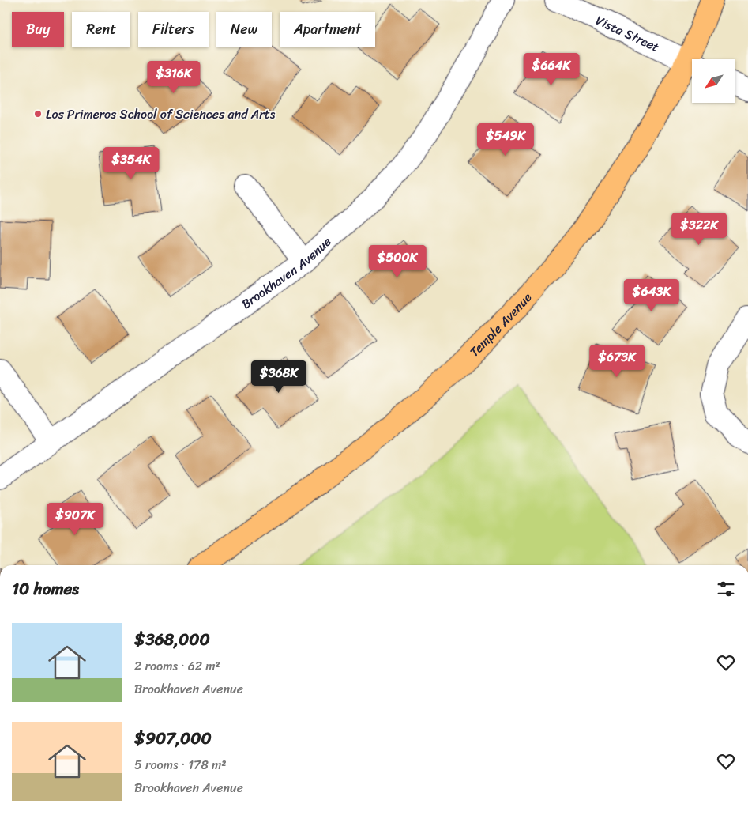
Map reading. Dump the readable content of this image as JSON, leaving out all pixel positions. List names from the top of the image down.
{
  "streets": {
    "main road": ["Temple Avenue"],
    "street": ["Vista Street", "Brookhaven Avenue"]
  },
  "places": ["Los Primeros School of Sciences and Arts"],
  "north": "bottom left",
  "page": {
    "chip": [
      "Buy",
      "Rent",
      "Filters",
      "New",
      "Apartment"
    ],
    "price": [
      "$664K",
      "$316K",
      "$549K",
      "$354K",
      "$322K",
      "$500K",
      "$643K",
      "$673K",
      "$368K",
      "$907K"
    ],
    "heading": "10 homes",
    "list": [
      {
        "name": "$368,000",
        "note": "2 rooms · 62 m² · Brookhaven Avenue"
      },
      {
        "name": "$907,000",
        "note": "5 rooms · 178 m² · Brookhaven Avenue"
      }
    ]
  }
}
